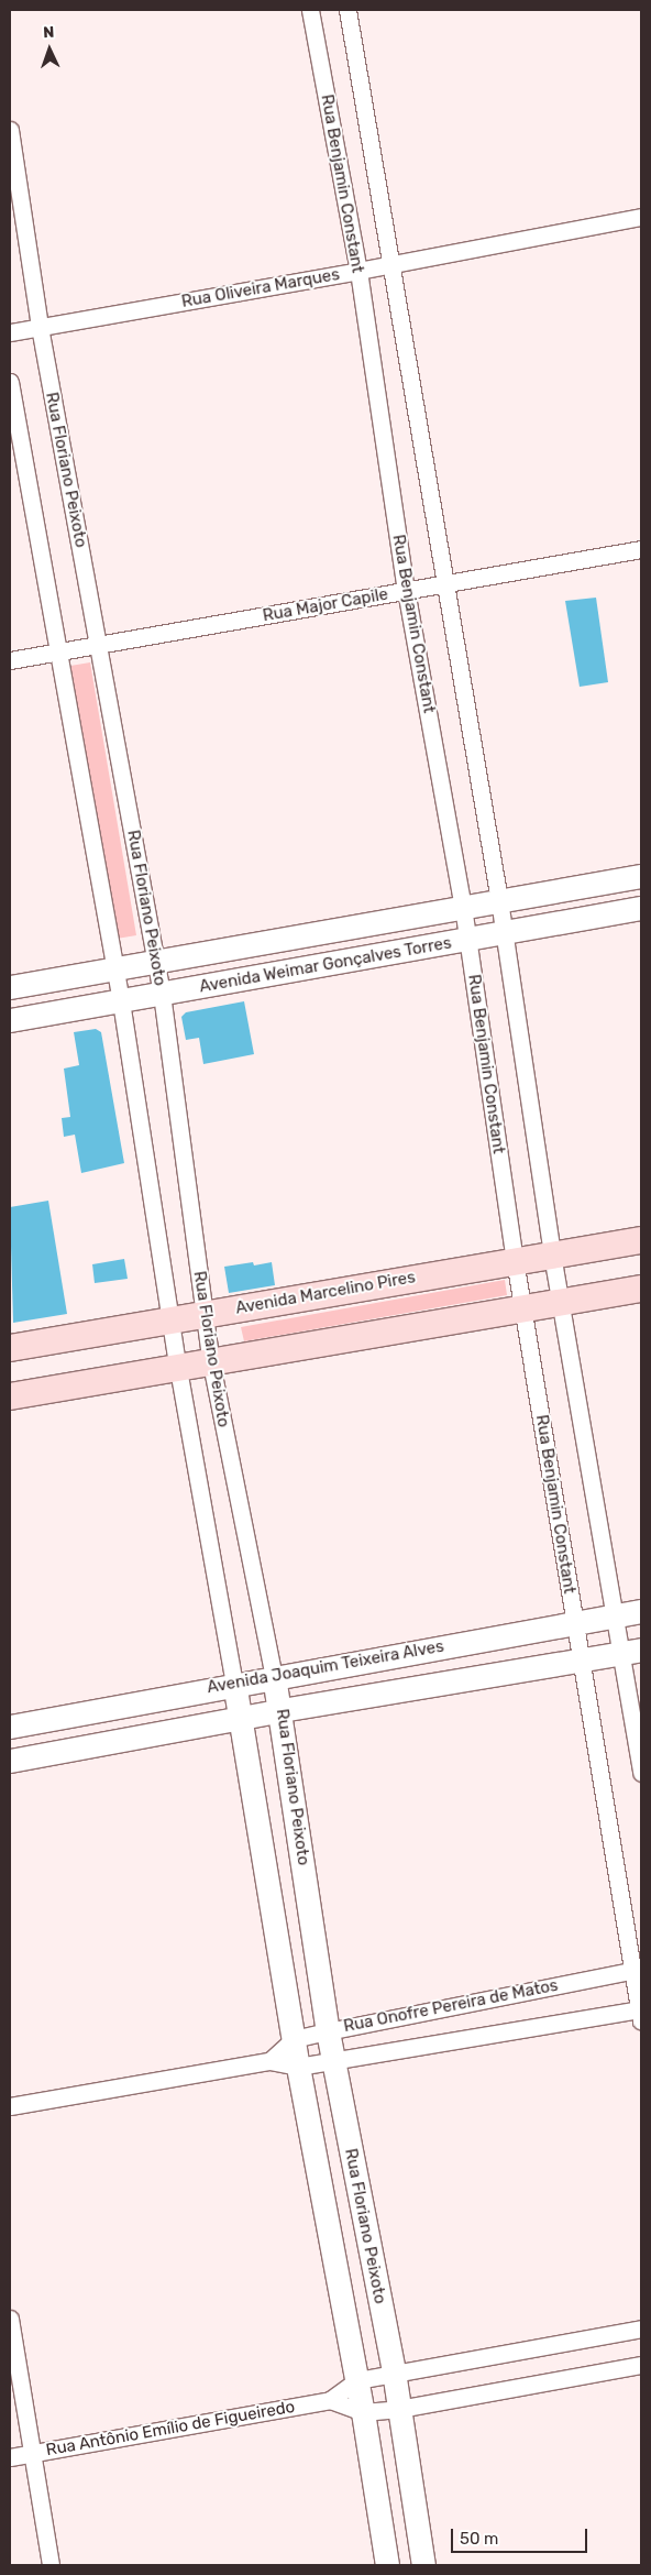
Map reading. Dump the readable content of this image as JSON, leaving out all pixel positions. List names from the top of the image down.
{
  "streets": {
    "main road": [
      "Rua Floriano Peixoto",
      "Avenida Weimar Gonçalves Torres",
      "Avenida Marcelino Pires",
      "Avenida Joaquim Teixeira Alves"
    ],
    "street": [
      "Rua Benjamin Constant",
      "Rua Oliveira Marques",
      "Rua Major Capile",
      "Rua Onofre Pereira de Matos",
      "Rua Antônio Emílio de Figueiredo"
    ]
  },
  "crossings": [
    ["Rua Benjamin Constant", "Rua Oliveira Marques"],
    ["Rua Benjamin Constant", "Rua Major Capile"],
    ["Rua Benjamin Constant", "Avenida Weimar Gonçalves Torres"],
    ["Rua Benjamin Constant", "Avenida Marcelino Pires"],
    ["Rua Benjamin Constant", "Avenida Joaquim Teixeira Alves"],
    ["Rua Benjamin Constant", "Rua Onofre Pereira de Matos"],
    ["Rua Oliveira Marques", "Rua Floriano Peixoto"],
    ["Rua Floriano Peixoto", "Rua Major Capile"],
    ["Rua Floriano Peixoto", "Avenida Weimar Gonçalves Torres"],
    ["Rua Floriano Peixoto", "Avenida Marcelino Pires"],
    ["Rua Floriano Peixoto", "Avenida Joaquim Teixeira Alves"],
    ["Rua Floriano Peixoto", "Rua Onofre Pereira de Matos"],
    ["Rua Floriano Peixoto", "Rua Antônio Emílio de Figueiredo"]
  ],
  "scale_bar": "50 m",
  "north": "top"
}
